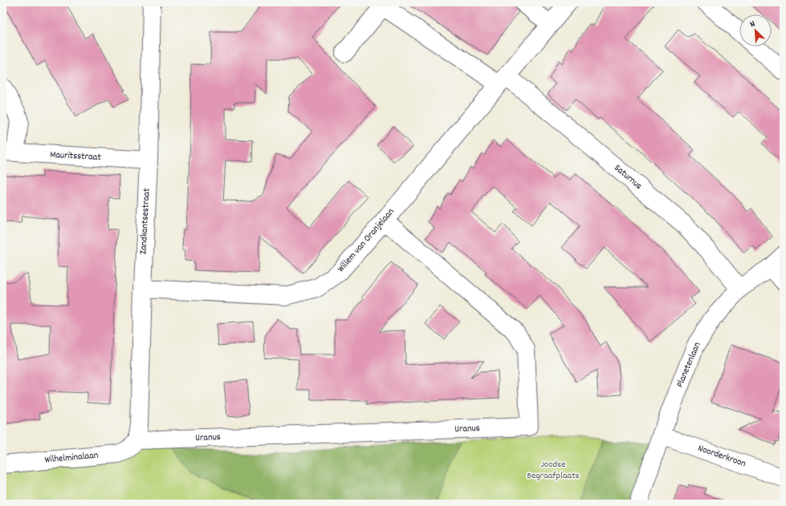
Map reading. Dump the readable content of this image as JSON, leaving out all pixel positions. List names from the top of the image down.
{
  "streets": {
    "street": [
      "Mauritsstraat",
      "Saturnus",
      "Zandkantsestraat",
      "Willem van Oranjelaan",
      "Planetenlaan",
      "Uranus",
      "Noorderkroon",
      "Wilhelminalaan"
    ]
  },
  "crossings": [
    ["Mauritsstraat", "Zandkantsestraat"],
    ["Saturnus", "Willem van Oranjelaan"],
    ["Saturnus", "Planetenlaan"],
    ["Zandkantsestraat", "Willem van Oranjelaan"],
    ["Zandkantsestraat", "Uranus"],
    ["Zandkantsestraat", "Wilhelminalaan"],
    ["Willem van Oranjelaan", "Uranus"],
    ["Planetenlaan", "Noorderkroon"],
    ["Uranus", "Wilhelminalaan"]
  ],
  "parks": ["Joodse Begraafplaats"],
  "north": "top left"
}
